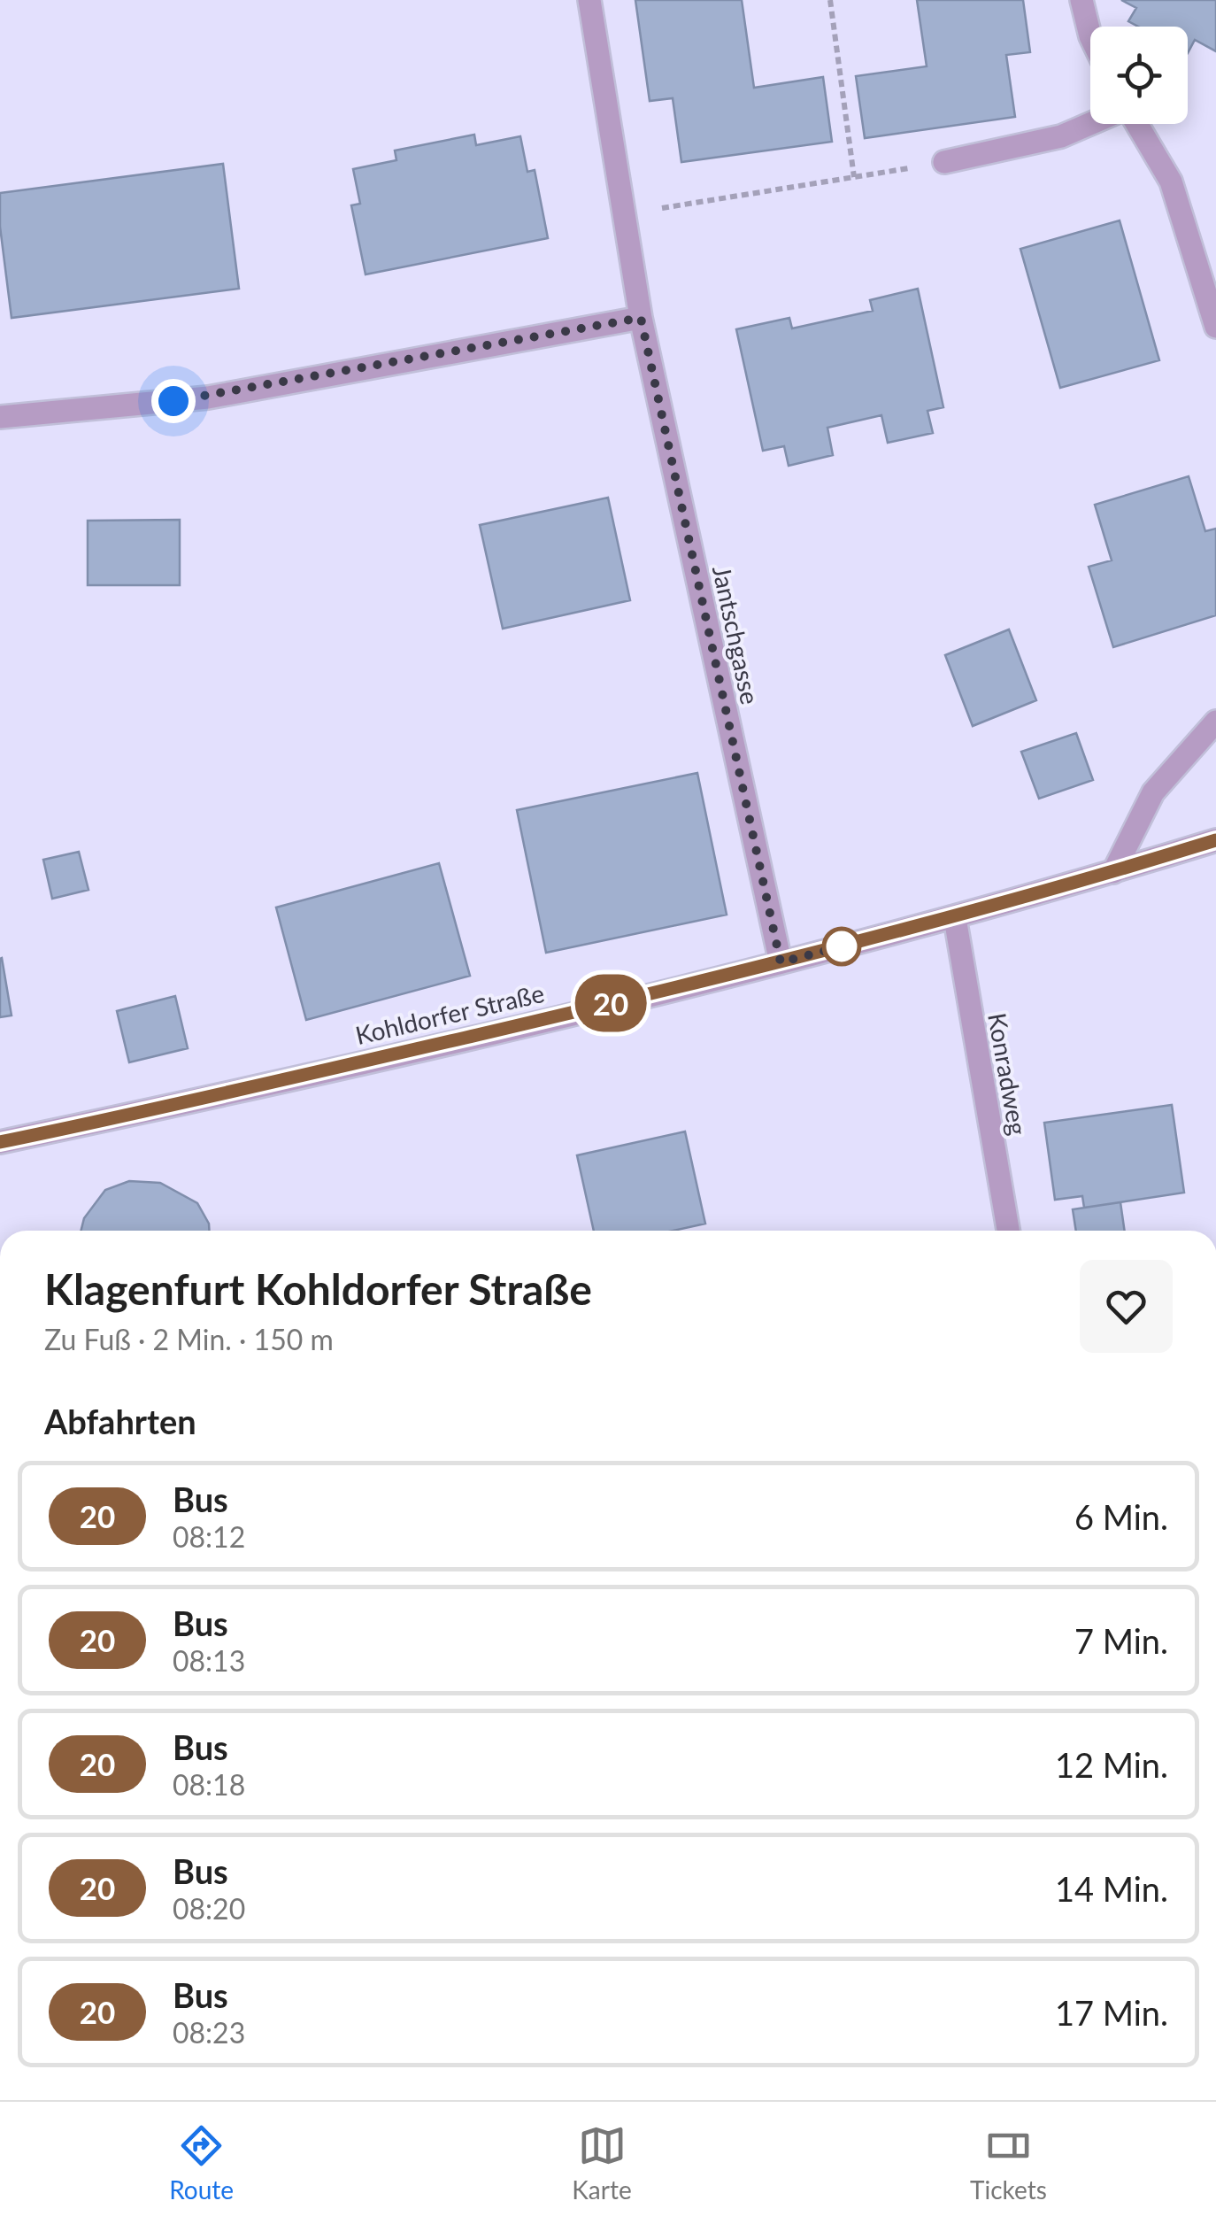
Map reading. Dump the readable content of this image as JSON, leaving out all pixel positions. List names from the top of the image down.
{
  "streets": {
    "street": ["Jantschgasse", "Kohldorfer Straße", "Konradweg"]
  },
  "crossings": [
    ["Jantschgasse", "Kohldorfer Straße"],
    ["Kohldorfer Straße", "Konradweg"]
  ],
  "lines": ["bus line 20"],
  "page": {
    "on_map": "20",
    "heading": [
      ["Klagenfurt Kohldorfer Straße", "Zu Fuß · 2 Min. · 150 m"],
      "Abfahrten"
    ],
    "list": [
      {
        "mark": "20",
        "name": "Bus",
        "note": "08:12",
        "value": "6 Min."
      },
      {
        "mark": "20",
        "name": "Bus",
        "note": "08:13",
        "value": "7 Min."
      },
      {
        "mark": "20",
        "name": "Bus",
        "note": "08:18",
        "value": "12 Min."
      },
      {
        "mark": "20",
        "name": "Bus",
        "note": "08:20",
        "value": "14 Min."
      },
      {
        "mark": "20",
        "name": "Bus",
        "note": "08:23",
        "value": "17 Min."
      }
    ],
    "tabs": ["Route", "Karte", "Tickets"]
  }
}
